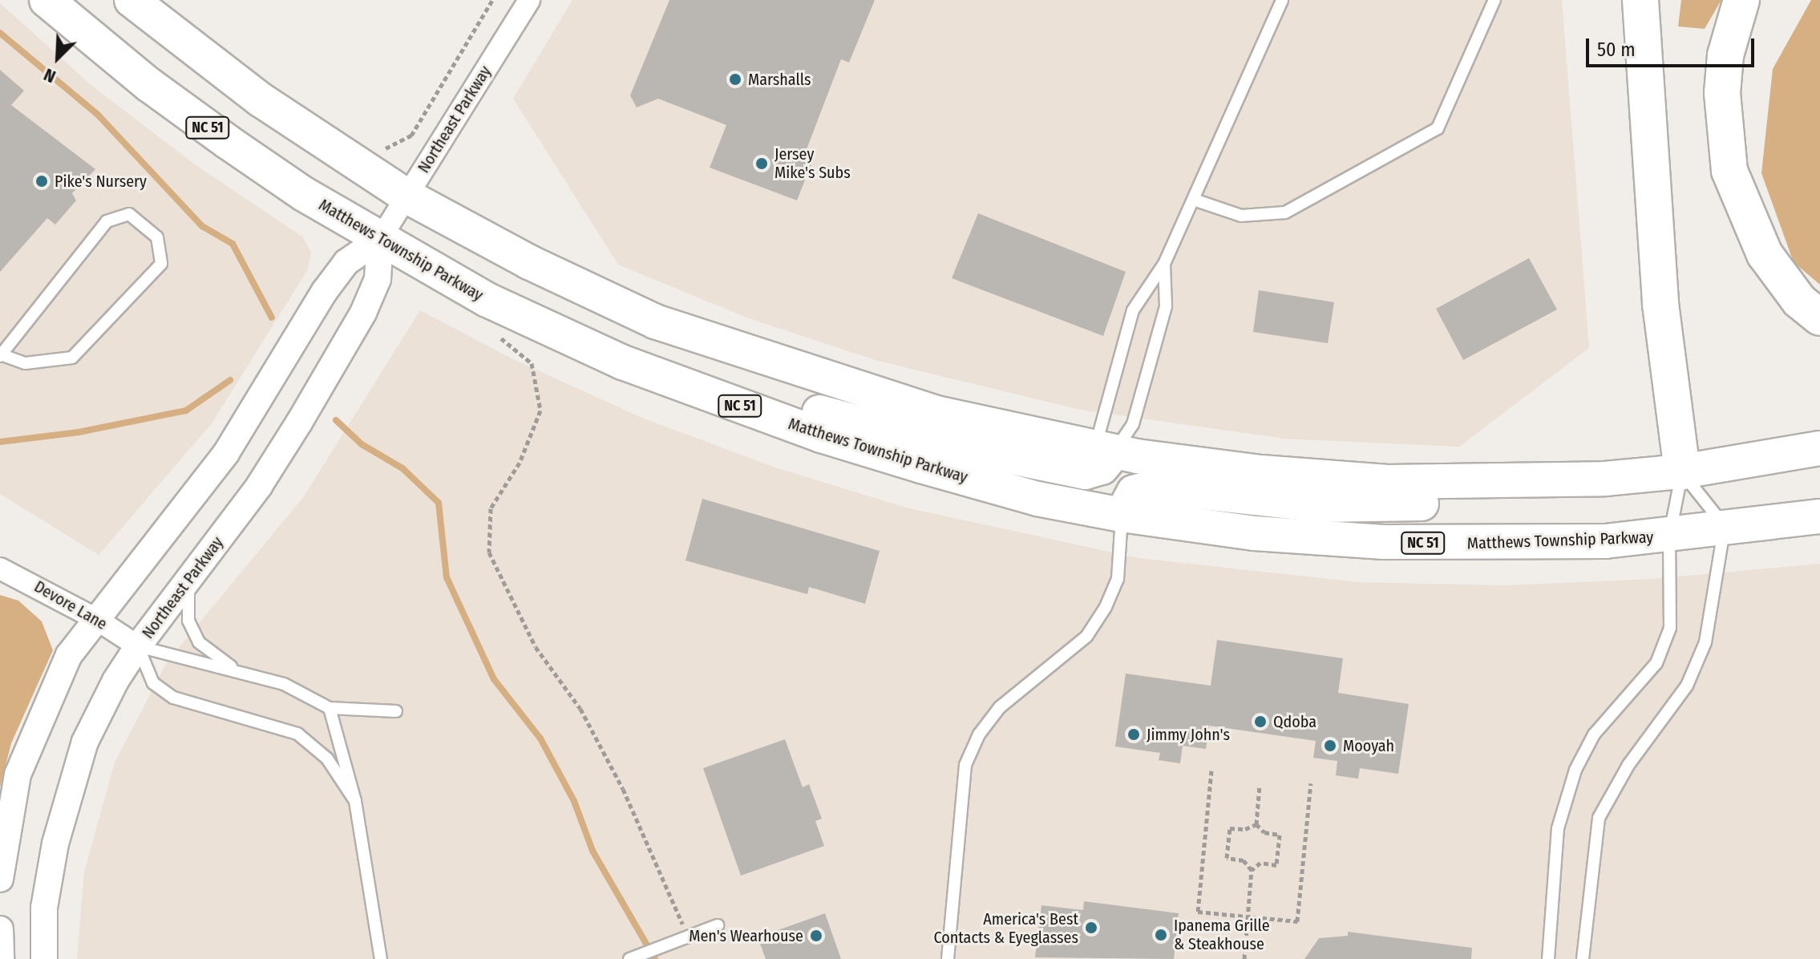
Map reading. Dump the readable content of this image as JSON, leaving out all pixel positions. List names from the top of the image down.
{
  "streets": {
    "main road": ["NC 51", "Matthews Township Parkway"],
    "street": ["Northeast Parkway", "Devore Lane"]
  },
  "crossings": [
    ["Northeast Parkway", "Matthews Township Parkway"],
    ["Northeast Parkway", "Devore Lane"]
  ],
  "places": [
    "Marshalls",
    "Jersey Mike's Subs",
    "Pike's Nursery",
    "Qdoba",
    "Jimmy John's",
    "Mooyah",
    "America's Best Contacts & Eyeglasses",
    "Ipanema Grille & Steakhouse",
    "Men's Wearhouse"
  ],
  "scale_bar": "50 m",
  "north": "bottom left"
}
